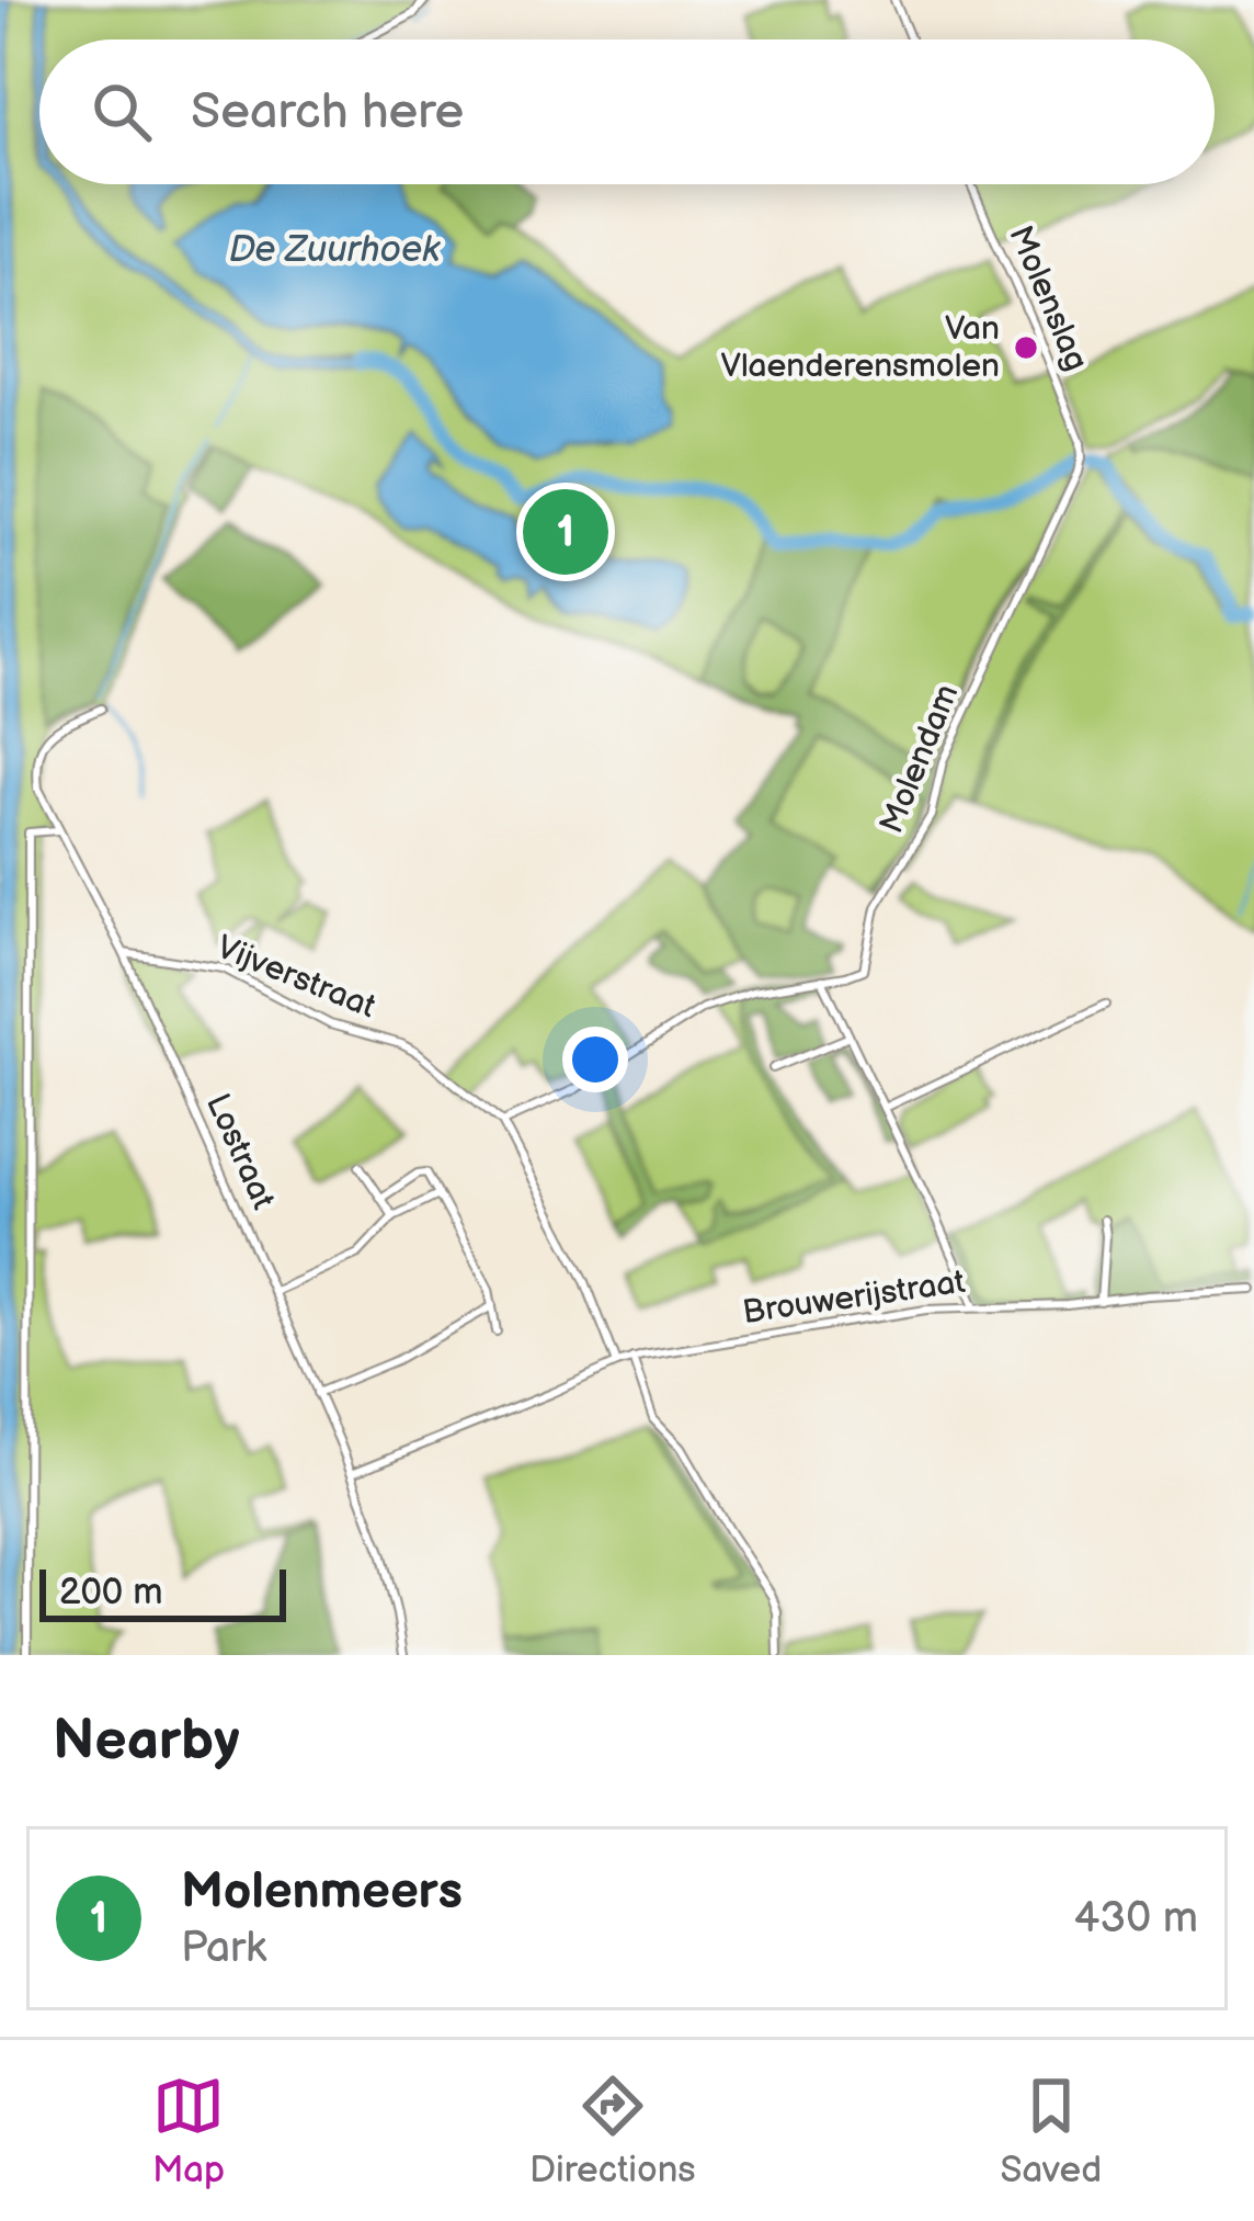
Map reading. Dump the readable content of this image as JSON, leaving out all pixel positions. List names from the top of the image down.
{
  "streets": {
    "street": [
      "Molenslag",
      "Molendam",
      "Vijverstraat",
      "Lostraat",
      "Brouwerijstraat"
    ]
  },
  "crossings": [
    ["Molenslag", "Molendam"],
    ["Vijverstraat", "Lostraat"],
    ["Lostraat", "Brouwerijstraat"]
  ],
  "water": ["De Zuurhoek"],
  "places": ["Van Vlaenderensmolen"],
  "scale_bar": "200 m",
  "page": {
    "search": "Search here",
    "pins": "1",
    "scale": "200 m",
    "heading": "Nearby",
    "list": [
      {
        "mark": "1",
        "name": "Molenmeers",
        "note": "Park",
        "value": "430 m"
      }
    ],
    "nav": ["Map", "Directions", "Saved"]
  }
}
